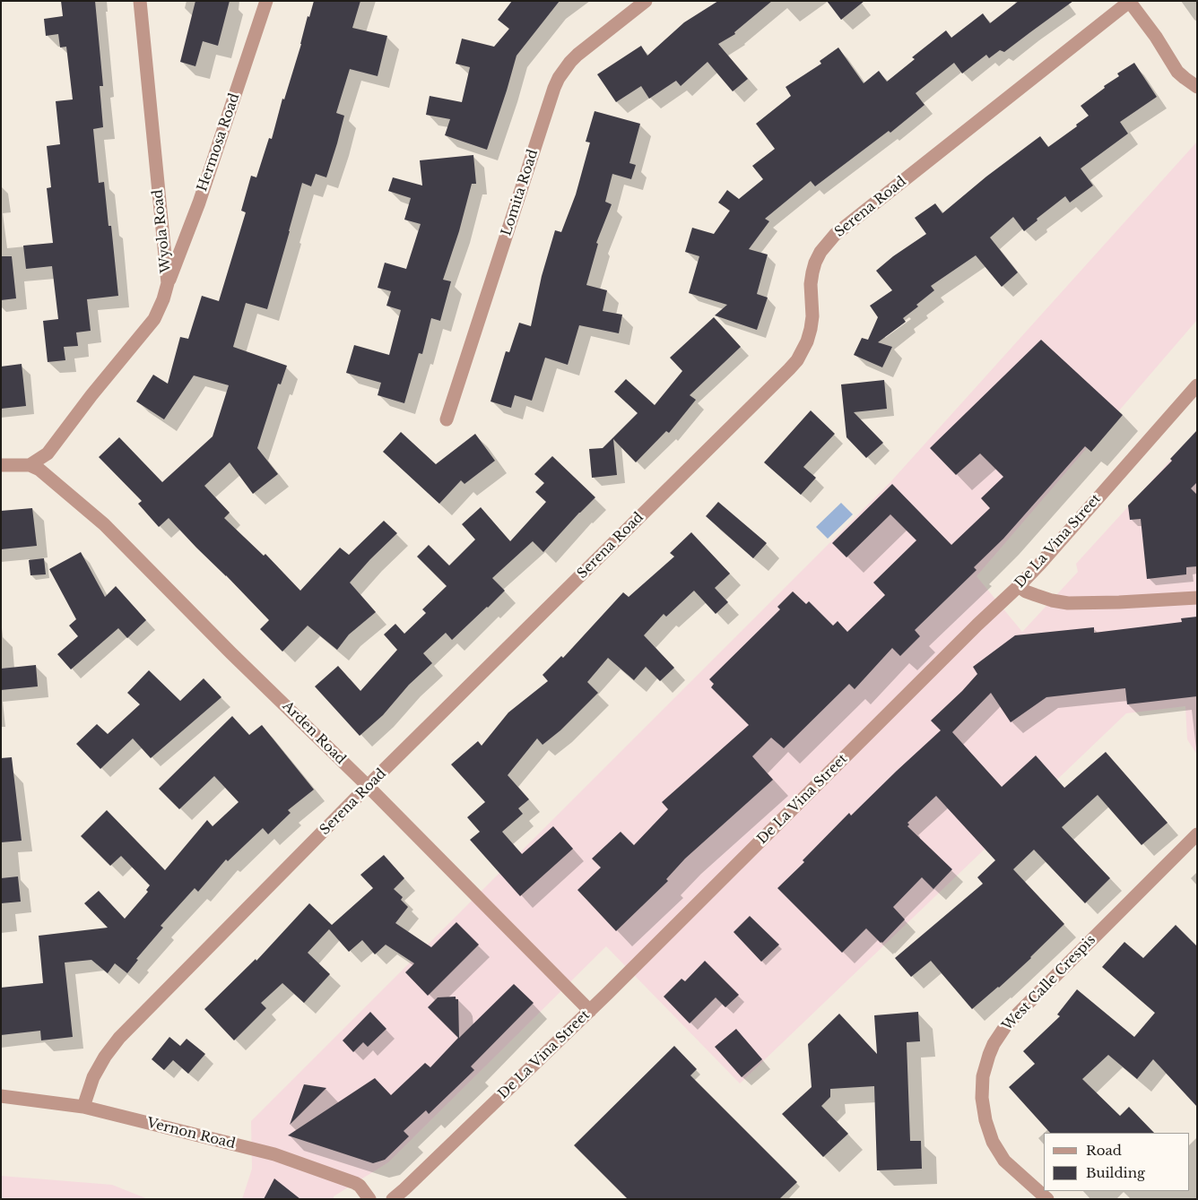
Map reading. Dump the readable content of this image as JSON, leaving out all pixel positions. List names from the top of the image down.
{
  "streets": {
    "street": [
      "Hermosa Road",
      "Lomita Road",
      "Serena Road",
      "Wyola Road",
      "De La Vina Street",
      "Arden Road",
      "West Calle Crespis",
      "Vernon Road"
    ]
  },
  "crossings": [
    ["Hermosa Road", "Wyola Road"],
    ["Serena Road", "Arden Road"],
    ["Serena Road", "Vernon Road"],
    ["Wyola Road", "Arden Road"],
    ["De La Vina Street", "Arden Road"]
  ],
  "legend": ["Road", "Building"]
}
